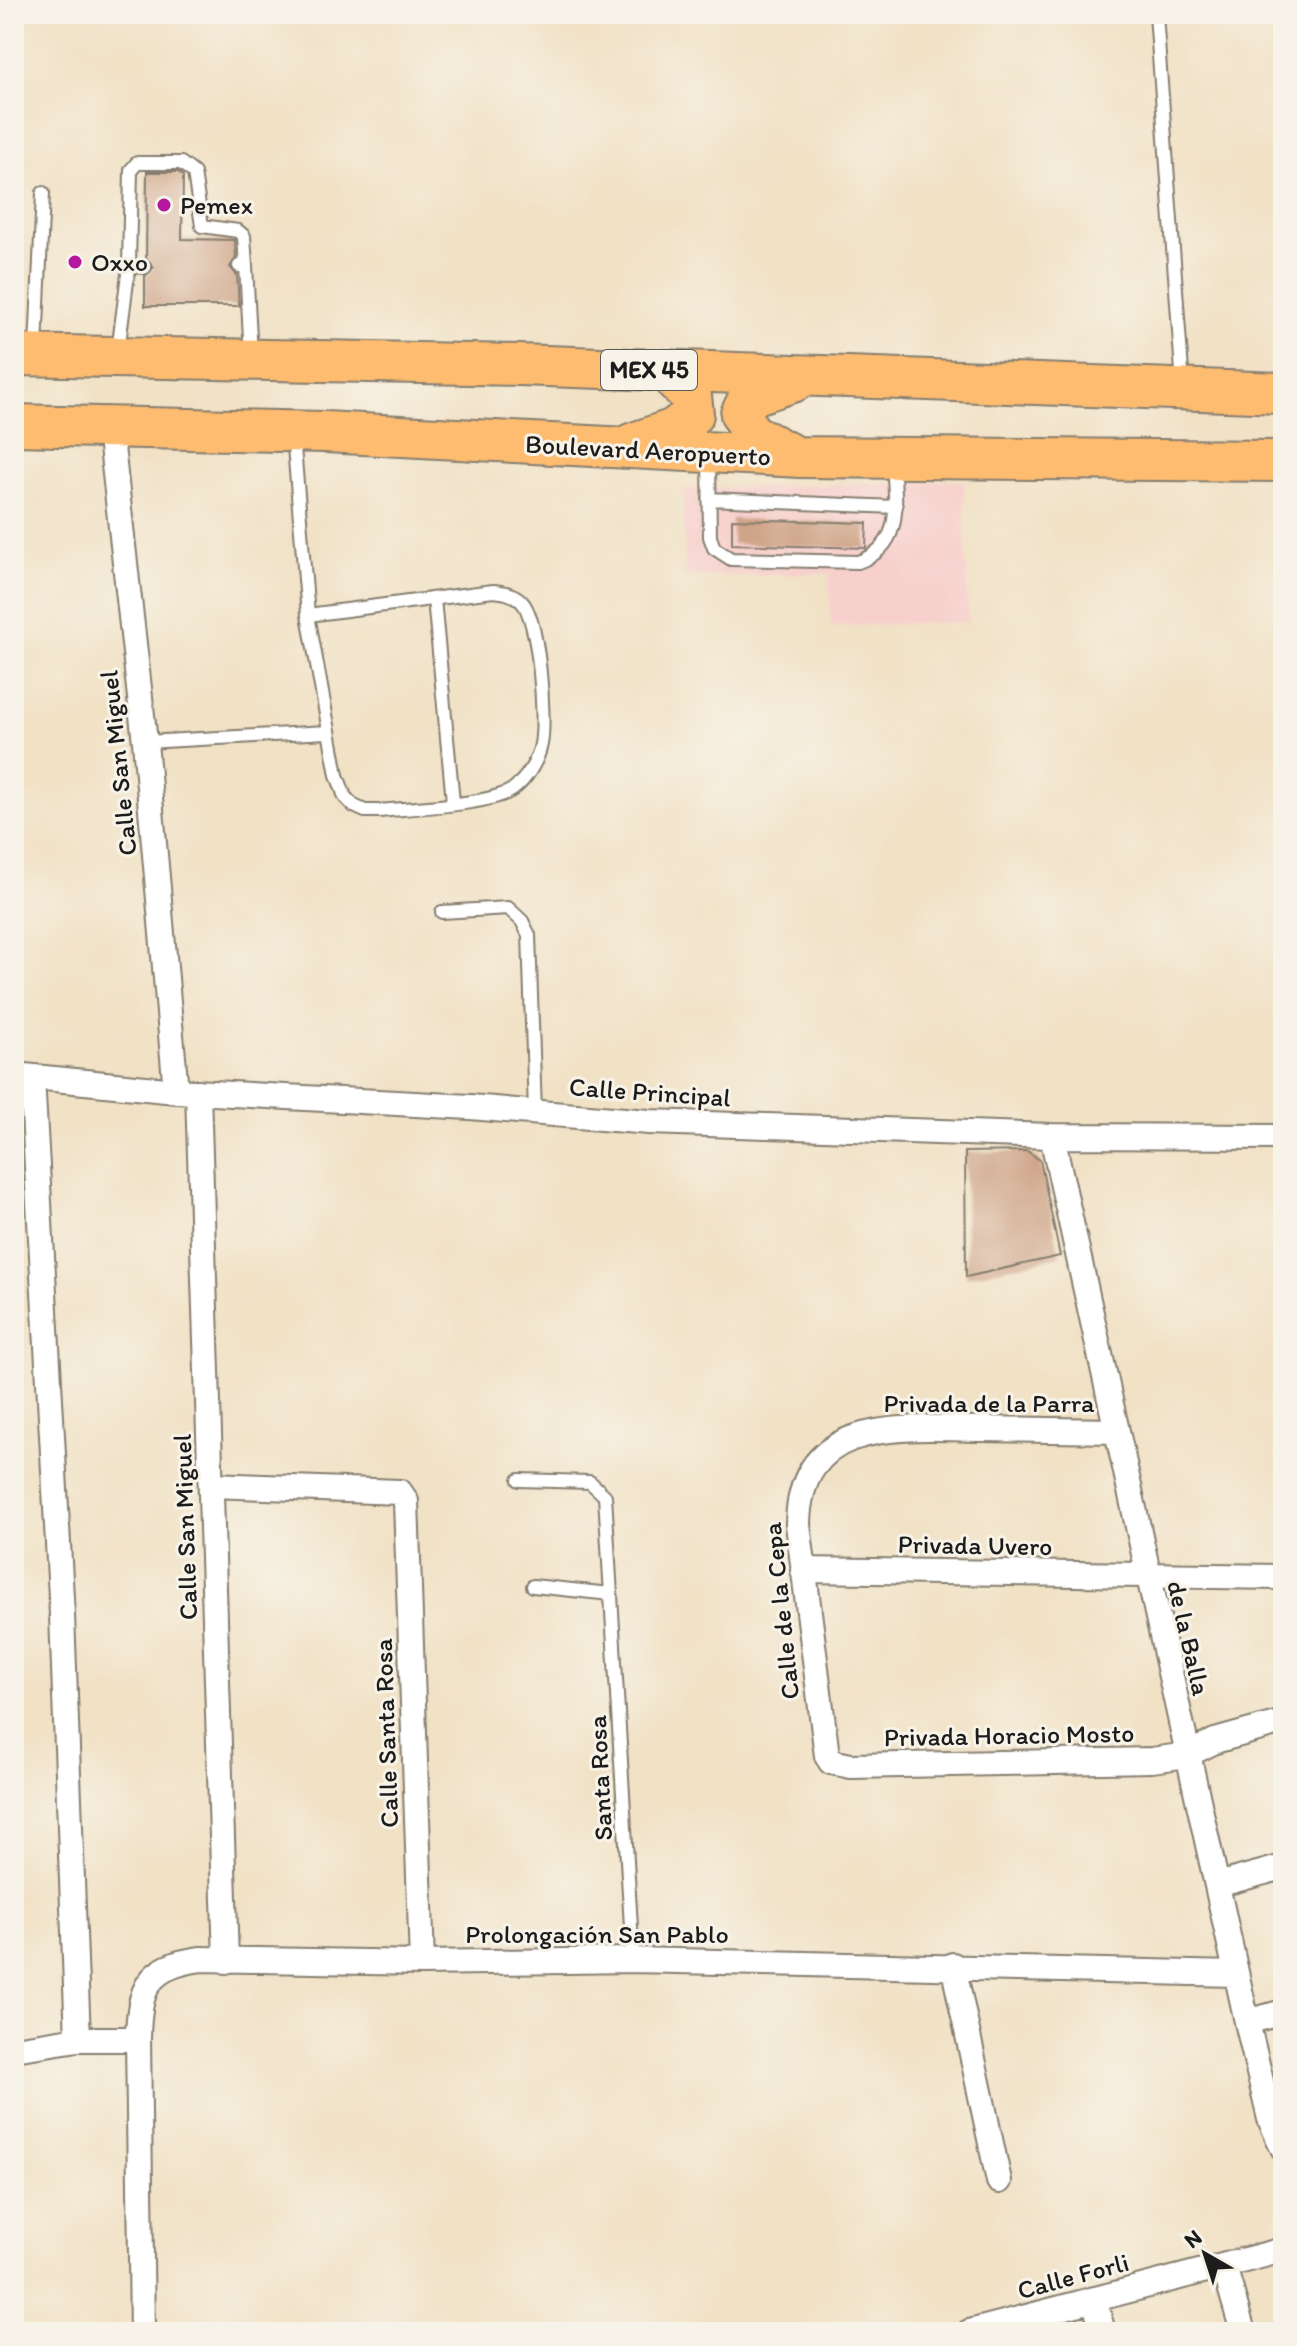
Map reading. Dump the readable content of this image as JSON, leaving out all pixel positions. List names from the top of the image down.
{
  "streets": {
    "highway": ["MEX 45", "Boulevard Aeropuerto"],
    "street": [
      "Calle San Miguel",
      "Calle Principal",
      "Privada de la Parra",
      "Privada Uvero",
      "Calle de la Cepa",
      "de la Balla",
      "Calle Santa Rosa",
      "Privada Horacio Mosto",
      "Prolongación San Pablo",
      "Calle Forli"
    ],
    "lane": ["Santa Rosa"]
  },
  "crossings": [
    ["Boulevard Aeropuerto", "Calle San Miguel"],
    ["Calle San Miguel", "Calle Principal"],
    ["Calle San Miguel", "Calle Santa Rosa"],
    ["Calle San Miguel", "Prolongación San Pablo"],
    ["Calle Principal", "de la Balla"],
    ["Privada de la Parra", "Calle de la Cepa"],
    ["Privada de la Parra", "de la Balla"],
    ["Privada Uvero", "Calle de la Cepa"],
    ["Privada Uvero", "de la Balla"],
    ["Calle de la Cepa", "Privada Horacio Mosto"],
    ["de la Balla", "Privada Horacio Mosto"],
    ["de la Balla", "Prolongación San Pablo"],
    ["Calle Santa Rosa", "Prolongación San Pablo"],
    ["Santa Rosa", "Prolongación San Pablo"]
  ],
  "places": ["Pemex", "Oxxo"],
  "north": "top left"
}
